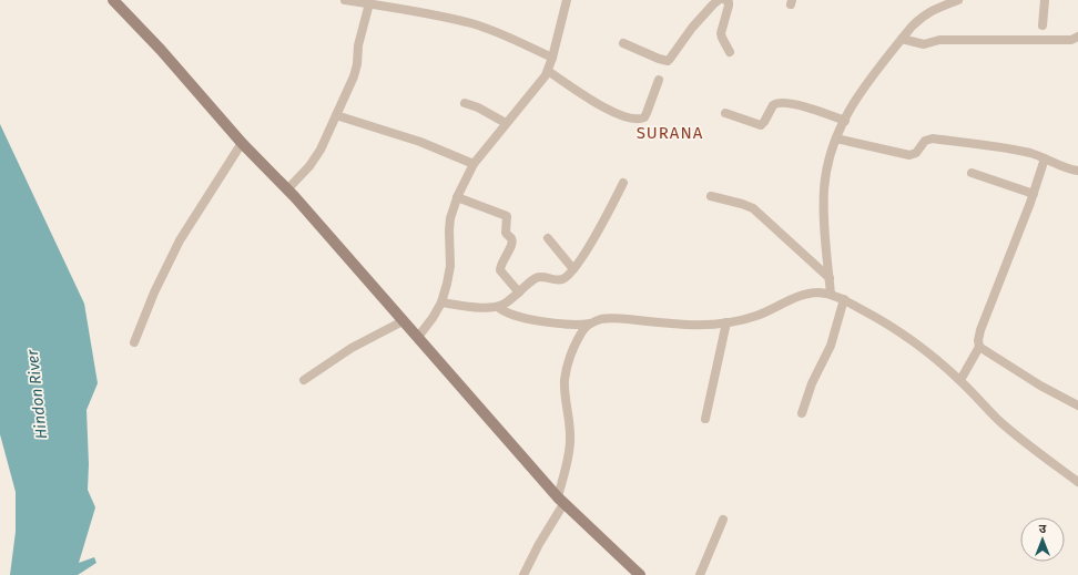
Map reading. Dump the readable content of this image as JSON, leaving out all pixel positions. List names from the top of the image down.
{
  "districts": ["SURANA"],
  "water": ["Hindon River"],
  "north": "top"
}
